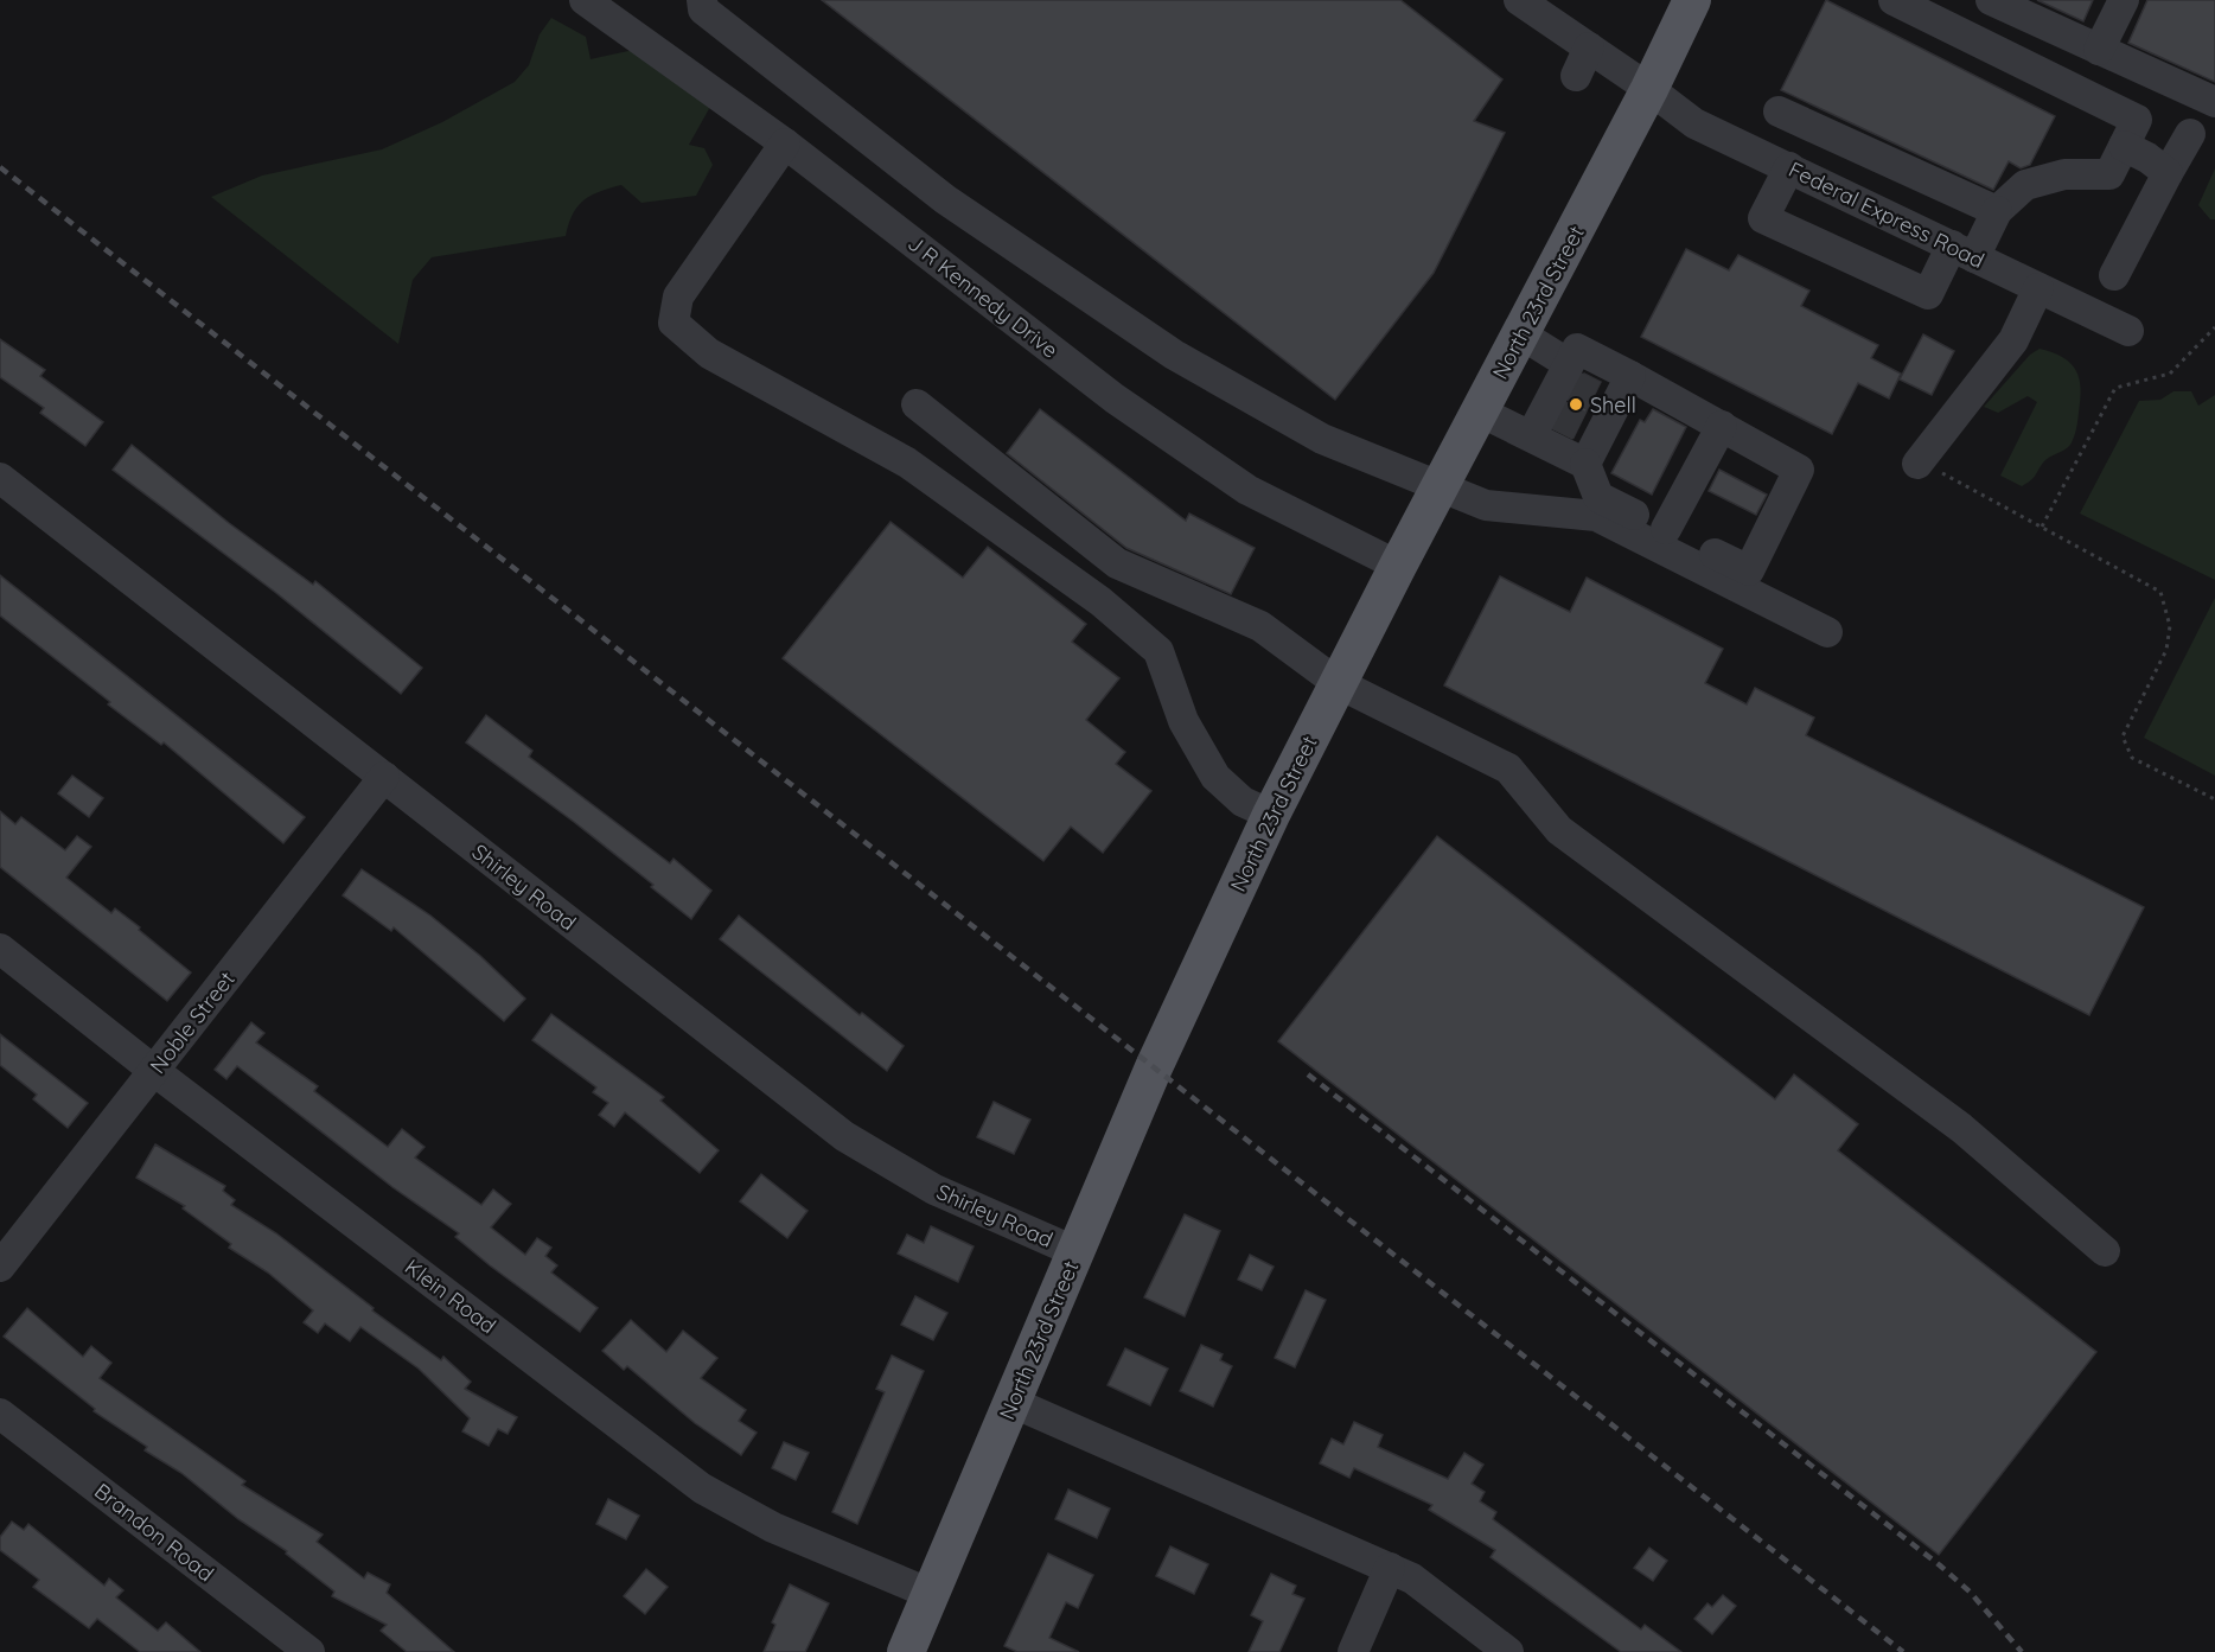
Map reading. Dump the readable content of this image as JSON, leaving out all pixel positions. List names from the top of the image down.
{
  "streets": {
    "main road": ["North 23rd Street"],
    "street": [
      "Federal Express Road",
      "J R Kennedy Drive",
      "Shirley Road",
      "Noble Street",
      "Klein Road",
      "Brandon Road"
    ]
  },
  "crossings": [
    ["Federal Express Road", "North 23rd Street"],
    ["J R Kennedy Drive", "North 23rd Street"],
    ["North 23rd Street", "Shirley Road"],
    ["North 23rd Street", "Klein Road"],
    ["Shirley Road", "Noble Street"],
    ["Noble Street", "Klein Road"]
  ],
  "places": ["Shell"]
}
